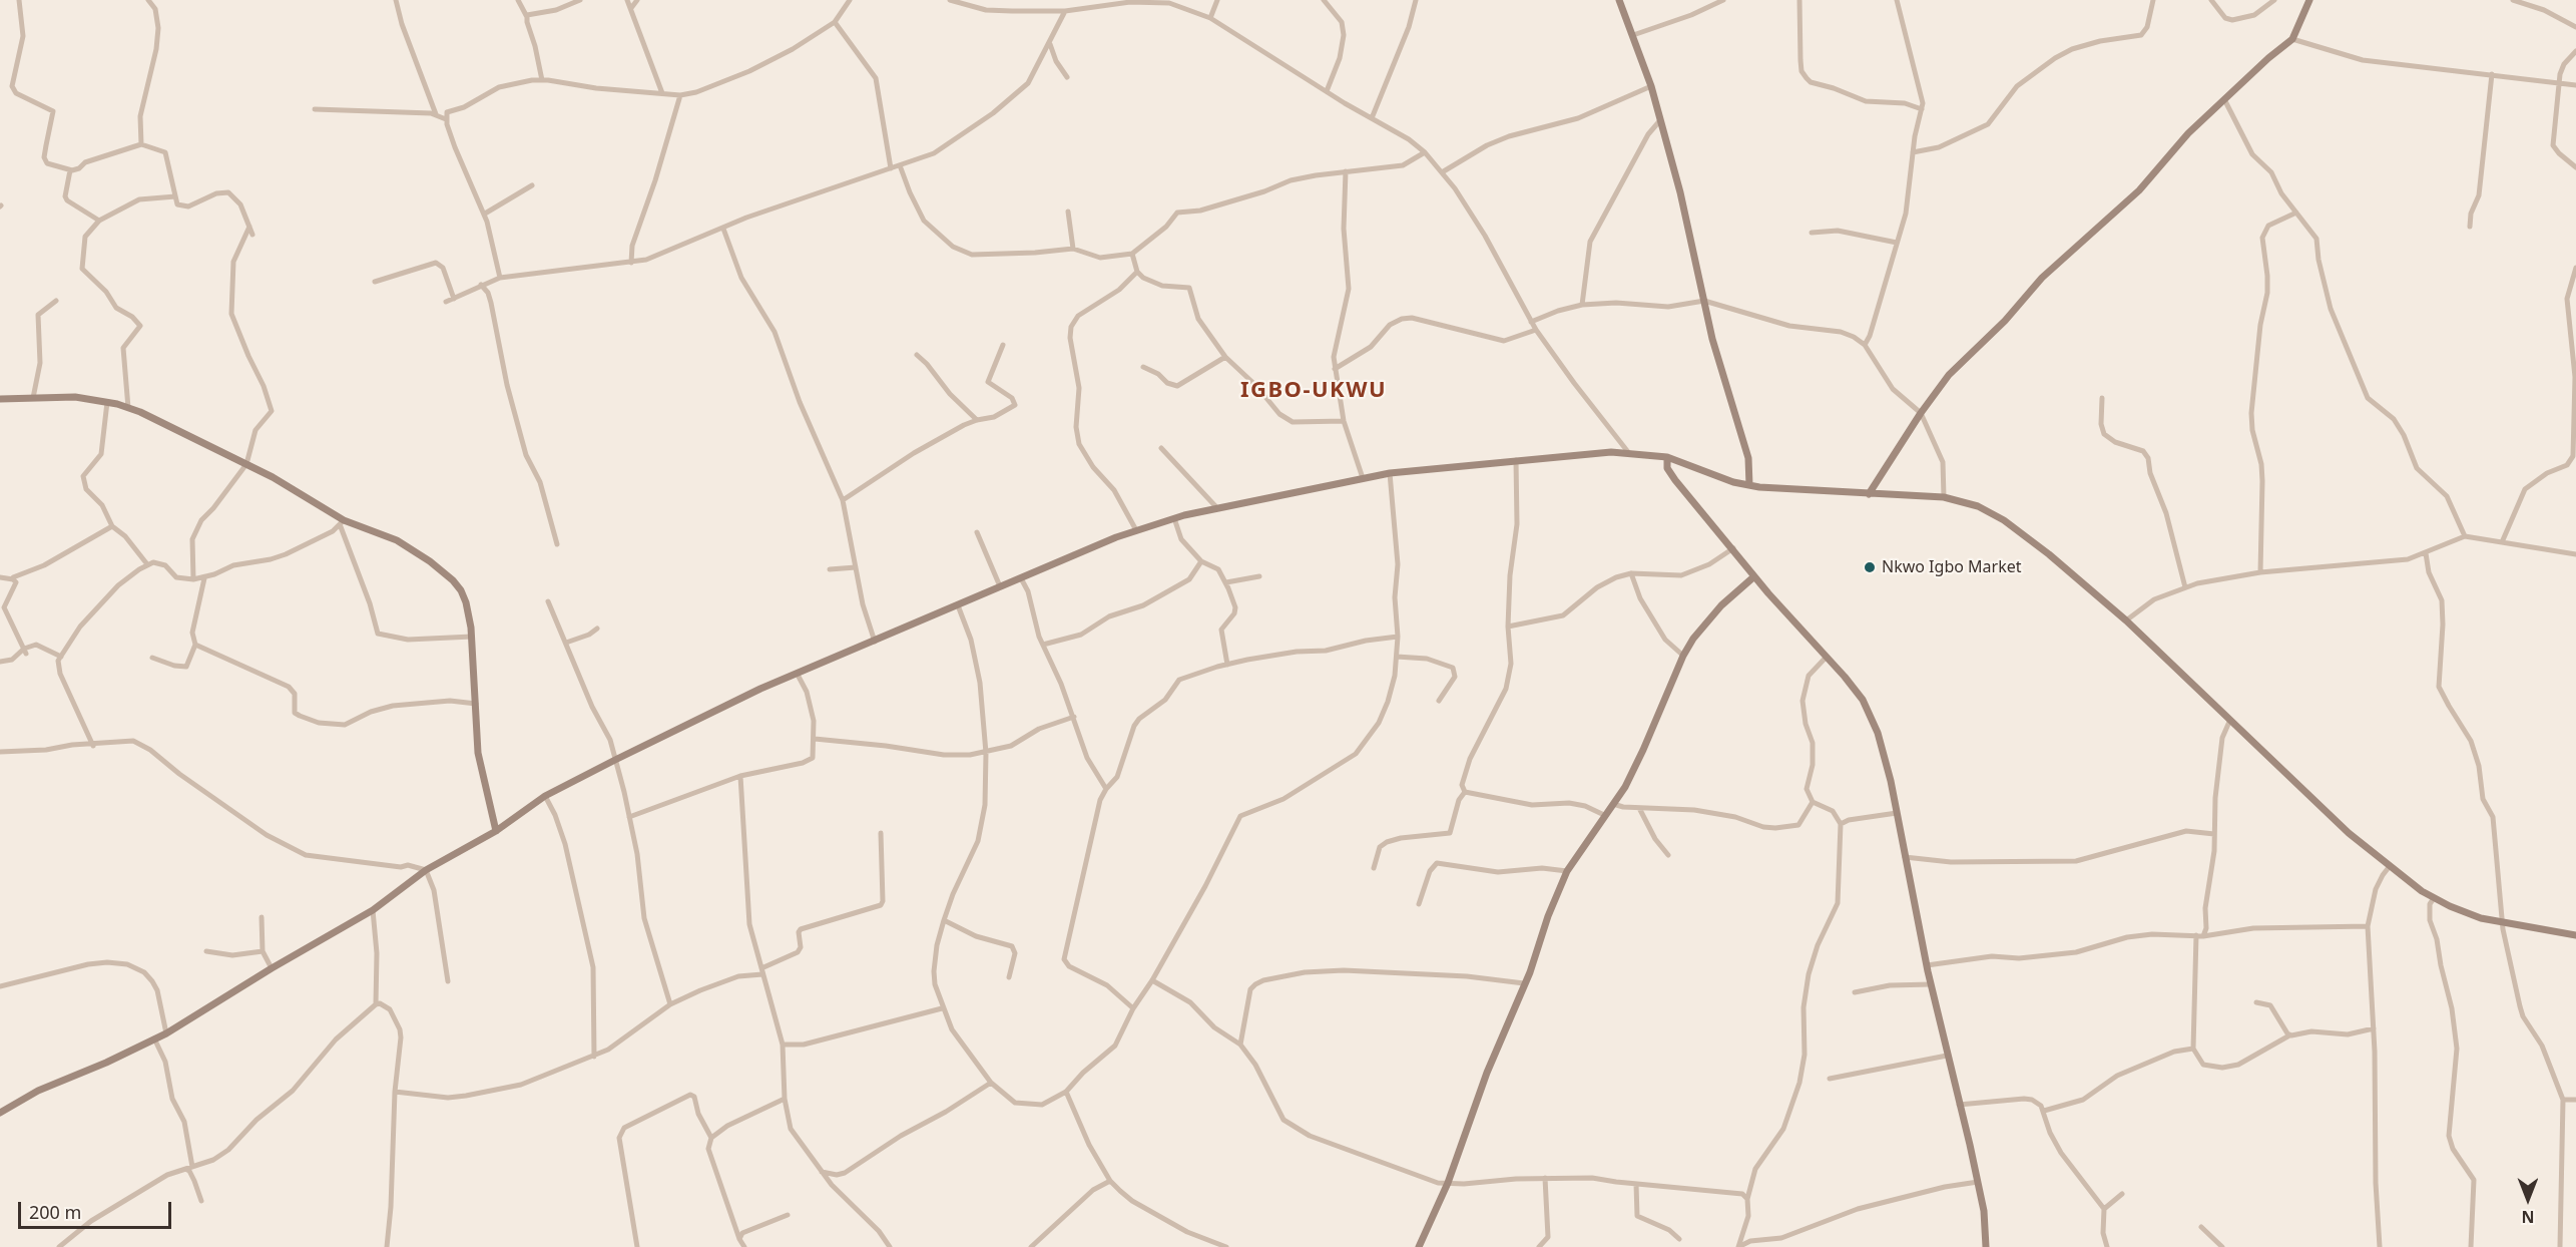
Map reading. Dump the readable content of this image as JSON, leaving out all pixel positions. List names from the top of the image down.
{
  "districts": ["IGBO-UKWU"],
  "places": ["Nkwo Igbo Market"],
  "scale_bar": "200 m",
  "north": "bottom"
}
